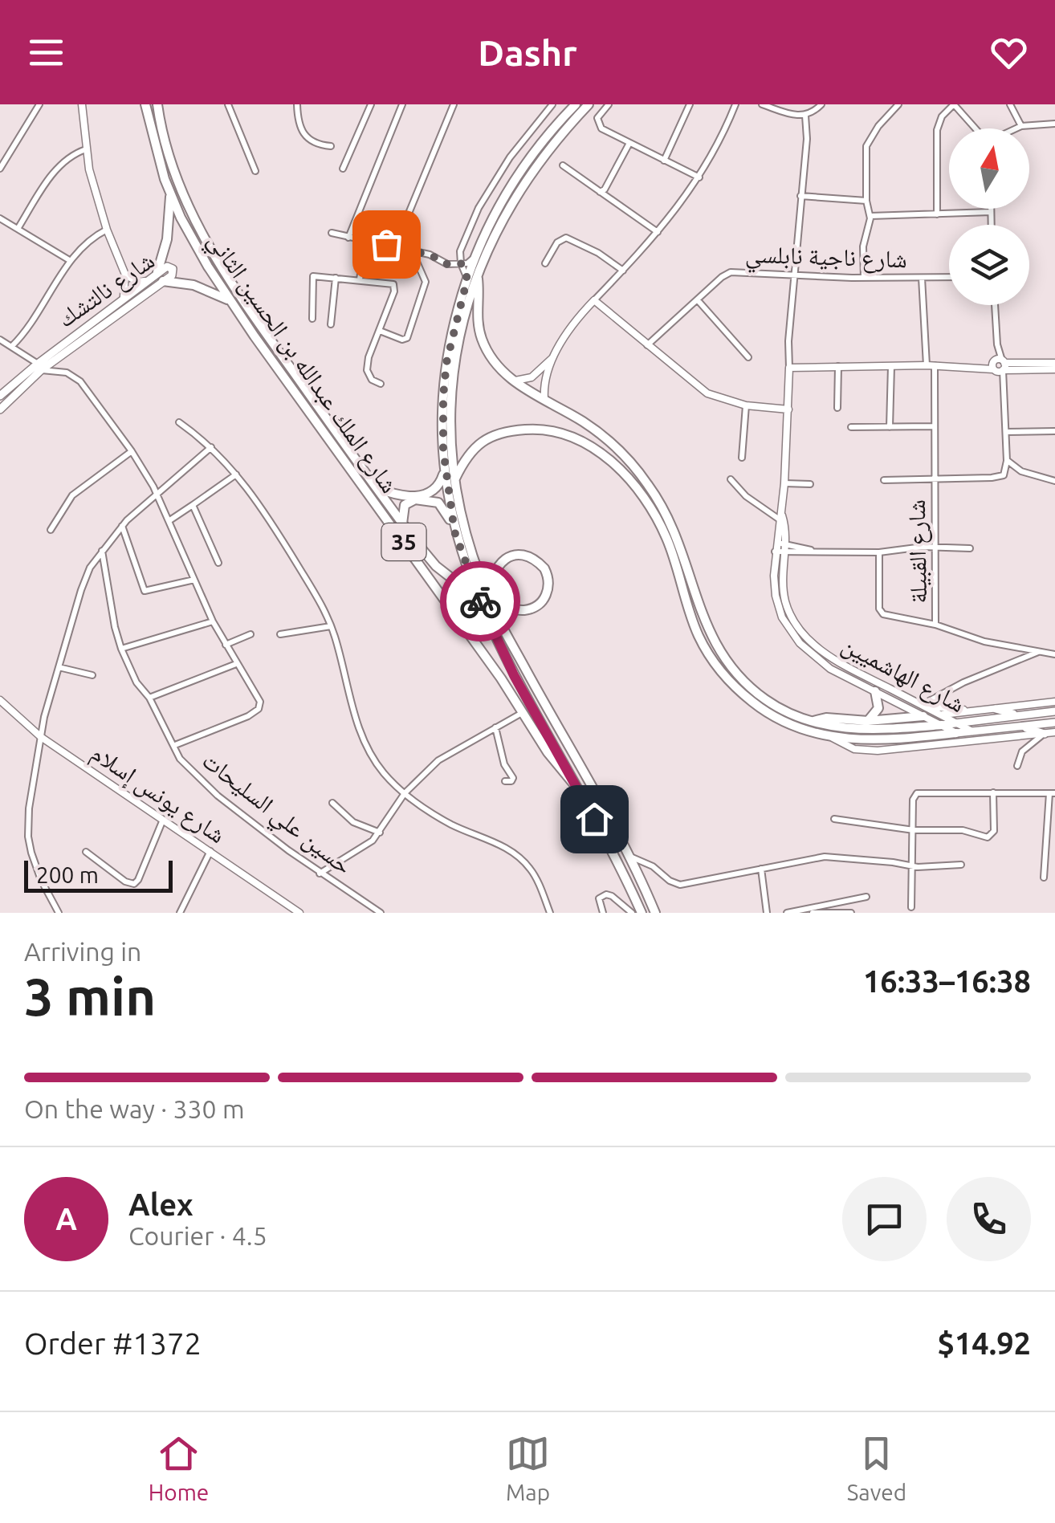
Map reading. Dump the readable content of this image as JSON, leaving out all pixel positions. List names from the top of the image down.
{
  "streets": {
    "highway": ["شارع الملك عبدالله بن الحسين الثاني", "35"],
    "main road": ["شارع نالتشك"],
    "street": [
      "شارع ناجية نابلسي",
      "شارع القبيلة",
      "شارع الهاشميين",
      "شارع يونس إسلام",
      "حسين علي السليحات"
    ]
  },
  "crossings": [
    ["شارع الملك عبدالله بن الحسين الثاني", "35"]
  ],
  "scale_bar": "200 m",
  "north": "top",
  "page": {
    "header": "Dashr",
    "scale": "200 m",
    "heading": ["3 min", "Arriving in", "16:33–16:38"],
    "panel": [
      "Alex",
      "Courier · 4.5",
      "Order #1372",
      "$14.92"
    ],
    "bar": "On the way · 330 m",
    "round": "A",
    "tabs": ["Home", "Map", "Saved"]
  }
}
